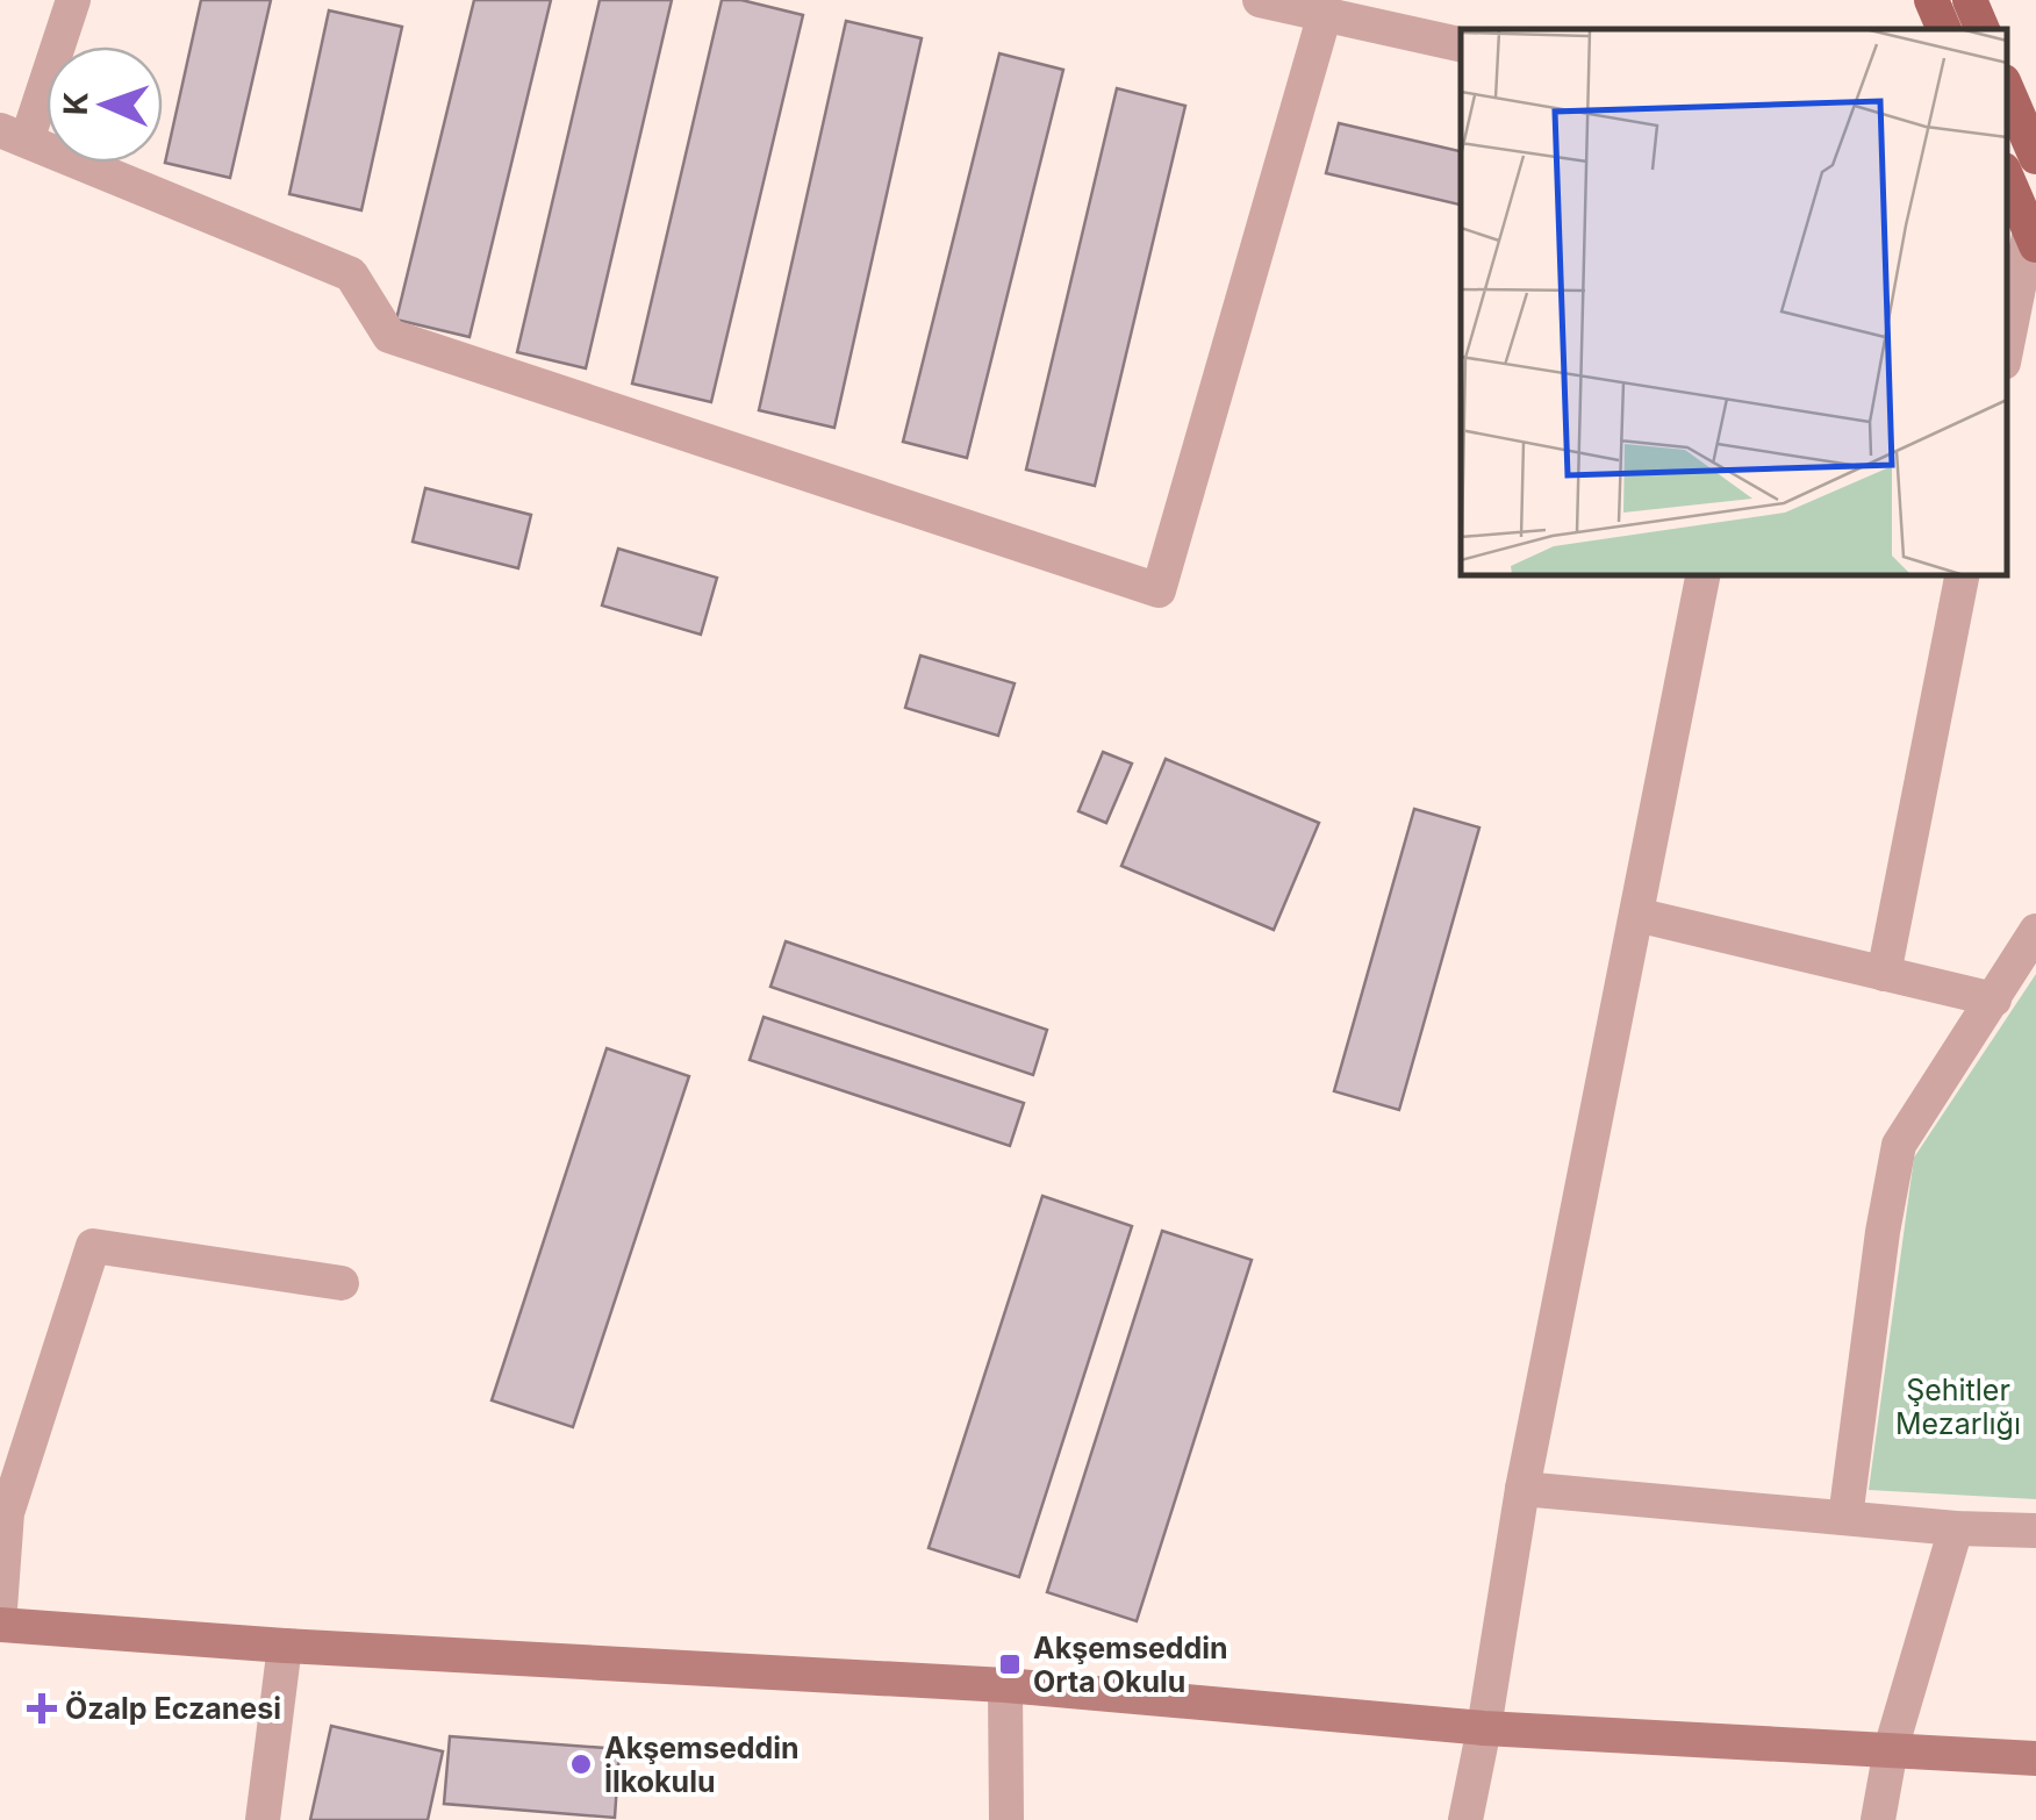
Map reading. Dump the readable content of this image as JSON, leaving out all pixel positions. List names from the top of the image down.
{
  "parks": ["Şehitler Mezarlığı"],
  "places": {
    "transit": ["Akşemseddin Orta Okulu"],
    "health": ["Özalp Eczanesi"],
    "other": ["Akşemseddin İlkokulu"]
  },
  "north": "left"
}
